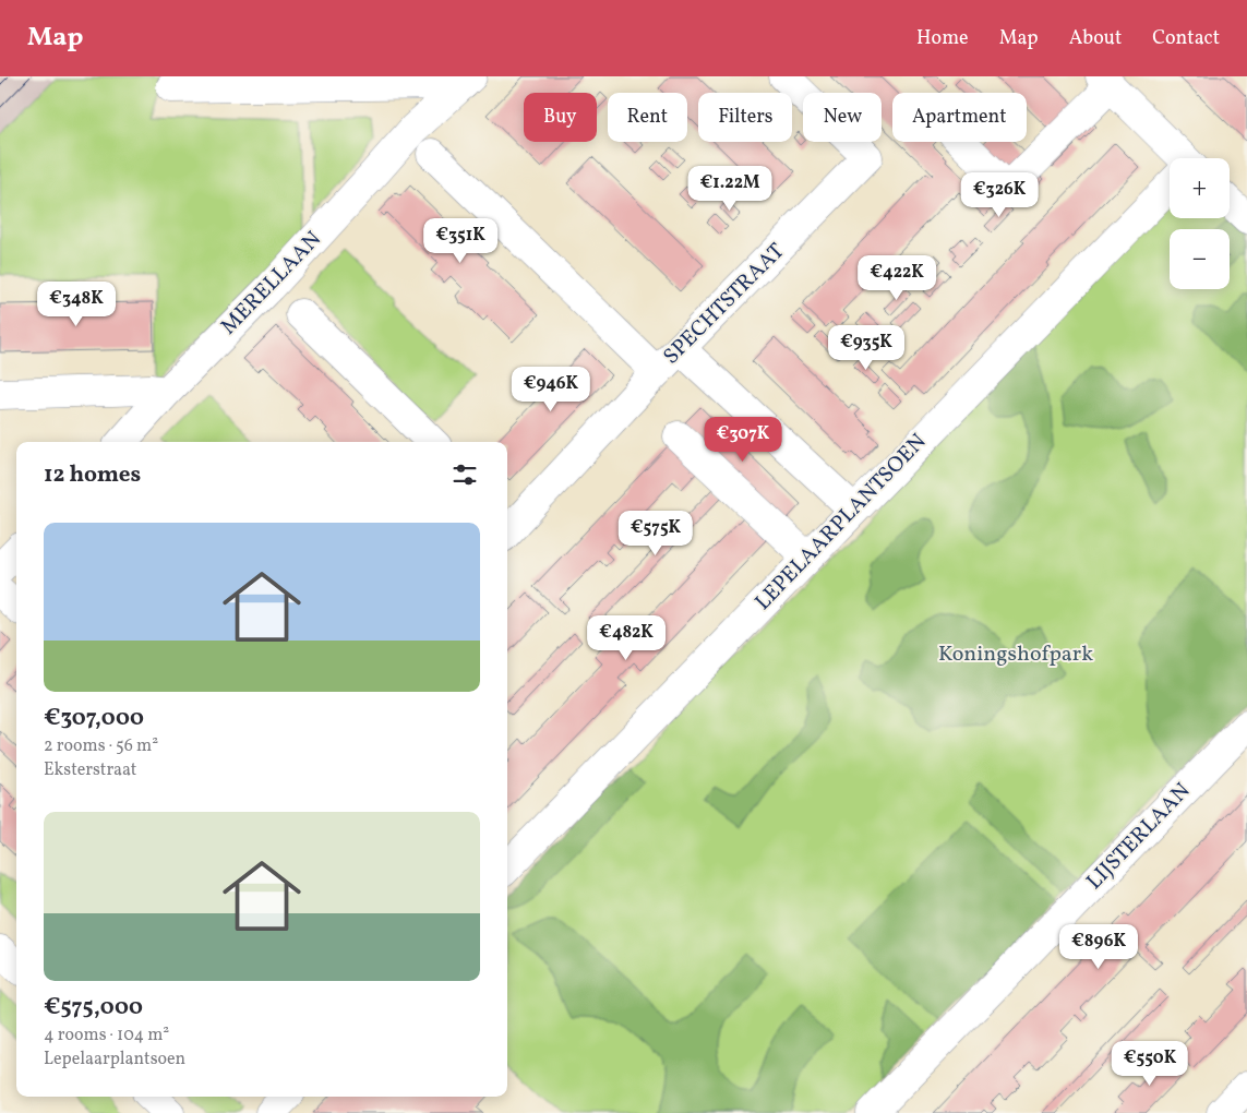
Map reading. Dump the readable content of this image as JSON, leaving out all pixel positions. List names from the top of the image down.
{
  "streets": {
    "street": [
      "MERELLAAN",
      "SPECHTSTRAAT",
      "LEPELAARPLANTSOEN",
      "LIJSTERLAAN"
    ]
  },
  "parks": ["Koningshofpark"],
  "page": {
    "header": "Map",
    "nav": [
      "Home",
      "Map",
      "About",
      "Contact"
    ],
    "chip": [
      "Buy",
      "Rent",
      "Filters",
      "New",
      "Apartment"
    ],
    "map_buttons": ["+", "−"],
    "price": [
      "€1.22M",
      "€326K",
      "€351K",
      "€422K",
      "€348K",
      "€935K",
      "€946K",
      "€307K",
      "€575K",
      "€482K",
      "€896K",
      "€550K"
    ],
    "heading": "12 homes",
    "list": [
      {
        "name": "€307,000",
        "note": "2 rooms · 56 m² · Eksterstraat"
      },
      {
        "name": "€575,000",
        "note": "4 rooms · 104 m² · Lepelaarplantsoen"
      }
    ]
  }
}
